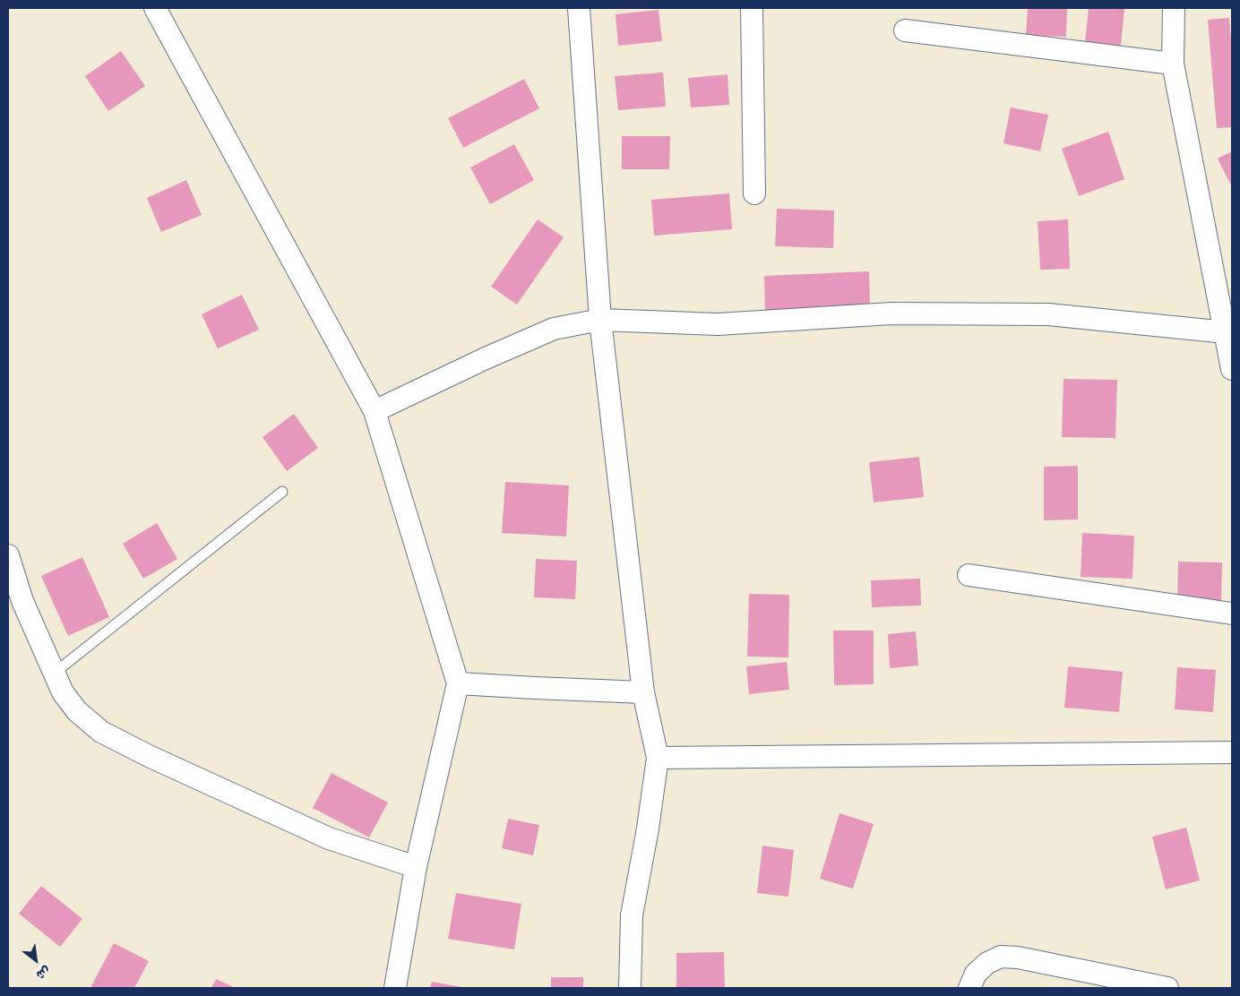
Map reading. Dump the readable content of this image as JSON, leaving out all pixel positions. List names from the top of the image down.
{
  "north": "bottom right"
}
